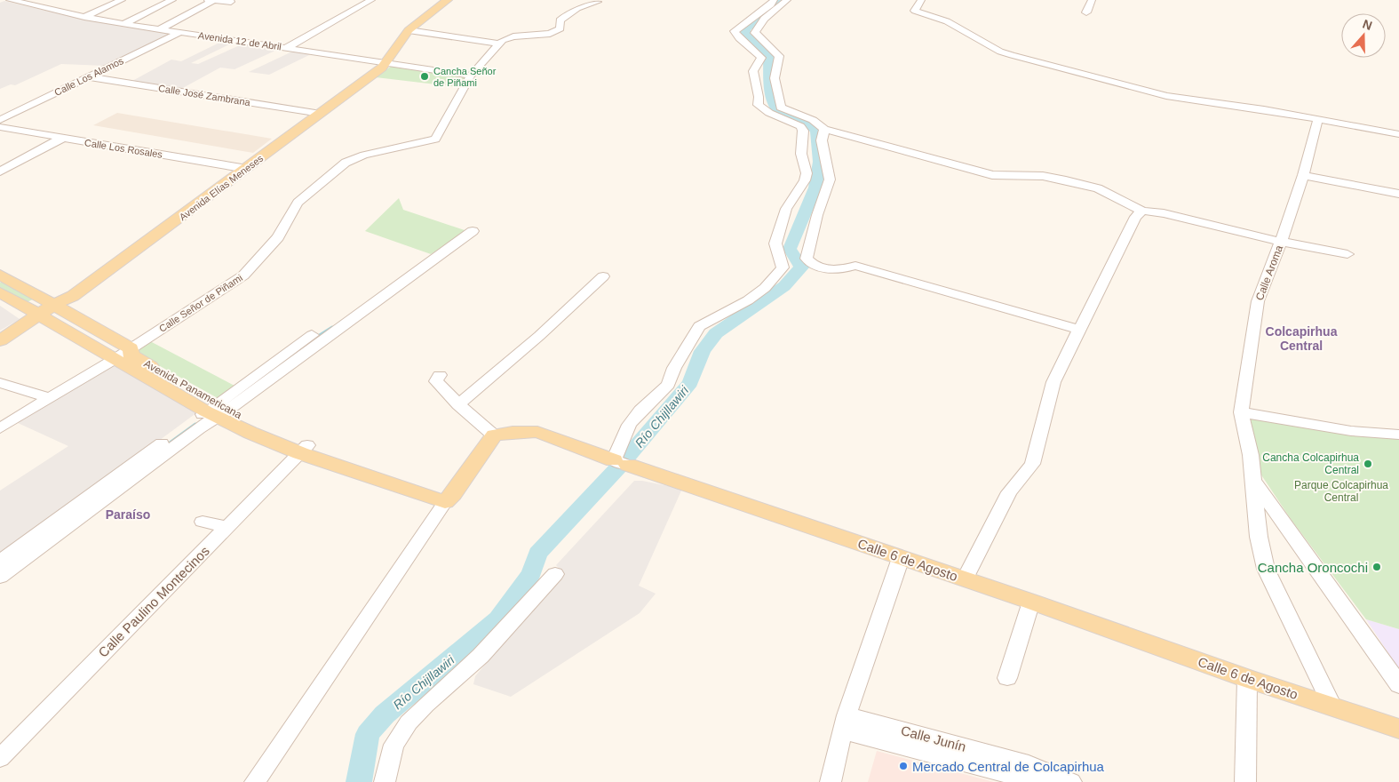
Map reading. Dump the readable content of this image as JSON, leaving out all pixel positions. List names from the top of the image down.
{
  "streets": {
    "main road": ["Avenida Elías Meneses", "Avenida Panamericana", "Calle 6 de Agosto"],
    "street": [
      "Avenida 12 de Abril",
      "Calle Los Alamos",
      "Calle José Zambrana",
      "Calle Los Rosales",
      "Calle Aroma",
      "Calle Señor de Piñami",
      "Calle Paulino Montecinos",
      "Calle Junín"
    ]
  },
  "crossings": [
    ["Avenida 12 de Abril", "Calle Los Alamos"],
    ["Avenida 12 de Abril", "Avenida Elías Meneses"],
    ["Avenida 12 de Abril", "Calle Señor de Piñami"],
    ["Calle Los Alamos", "Calle José Zambrana"],
    ["Calle José Zambrana", "Avenida Elías Meneses"],
    ["Calle Los Rosales", "Avenida Elías Meneses"],
    ["Avenida Elías Meneses", "Avenida Panamericana"],
    ["Calle Señor de Piñami", "Avenida Panamericana"],
    ["Avenida Panamericana", "Calle Paulino Montecinos"]
  ],
  "districts": ["Colcapirhua Central", "Paraíso"],
  "water": ["Río Chijllawiri"],
  "parks": ["Parque Colcapirhua Central"],
  "places": [
    "Cancha Señor de Piñami",
    "Cancha Colcapirhua Central",
    "Cancha Oroncochi",
    "Mercado Central de Colcapirhua"
  ],
  "north": "top"
}
